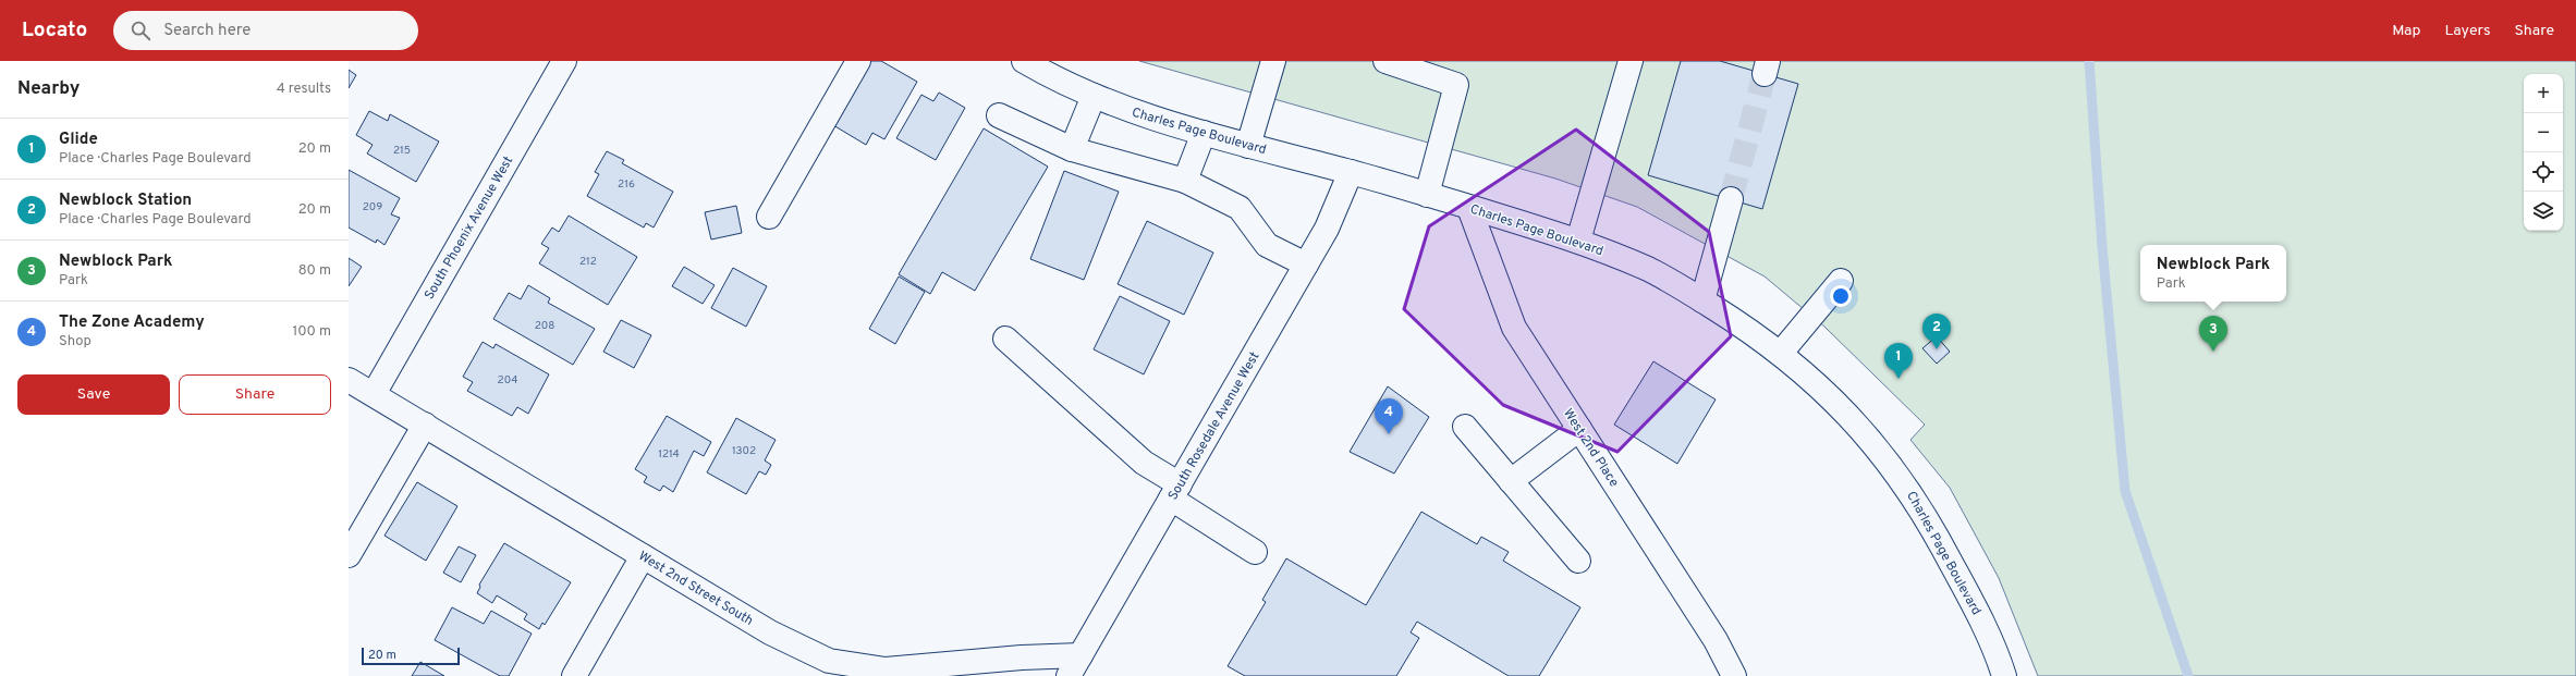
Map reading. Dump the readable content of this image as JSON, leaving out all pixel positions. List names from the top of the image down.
{
  "streets": {
    "street": [
      "Charles Page Boulevard",
      "South Phoenix Avenue West",
      "South Rosedale Avenue West",
      "West 2nd Place",
      "West 2nd Street South"
    ]
  },
  "crossings": [
    ["Charles Page Boulevard", "South Rosedale Avenue West"],
    ["Charles Page Boulevard", "West 2nd Place"],
    ["South Phoenix Avenue West", "West 2nd Street South"],
    ["South Rosedale Avenue West", "West 2nd Street South"]
  ],
  "house_numbers": [
    "215",
    "216",
    "209",
    "212",
    "208",
    "204",
    "1302",
    "1214"
  ],
  "scale_bar": "20 m",
  "page": {
    "header": "Locato",
    "search": "Search here",
    "nav": ["Map", "Layers", "Share"],
    "heading": ["Nearby", "4 results"],
    "map_buttons": ["+", "−"],
    "list": [
      {
        "mark": "1",
        "name": "Glide",
        "note": "Place · Charles Page Boulevard",
        "value": "20 m"
      },
      {
        "mark": "2",
        "name": "Newblock Station",
        "note": "Place · Charles Page Boulevard",
        "value": "20 m"
      },
      {
        "mark": "3",
        "name": "Newblock Park",
        "note": "Park",
        "value": "80 m"
      },
      {
        "mark": "4",
        "name": "The Zone Academy",
        "note": "Shop",
        "value": "100 m"
      }
    ],
    "popup": ["Newblock Park", "Park"],
    "pins": [
      "2",
      "3",
      "1",
      "4"
    ],
    "buttons": ["Save", "Share"],
    "scale": "20 m"
  }
}
